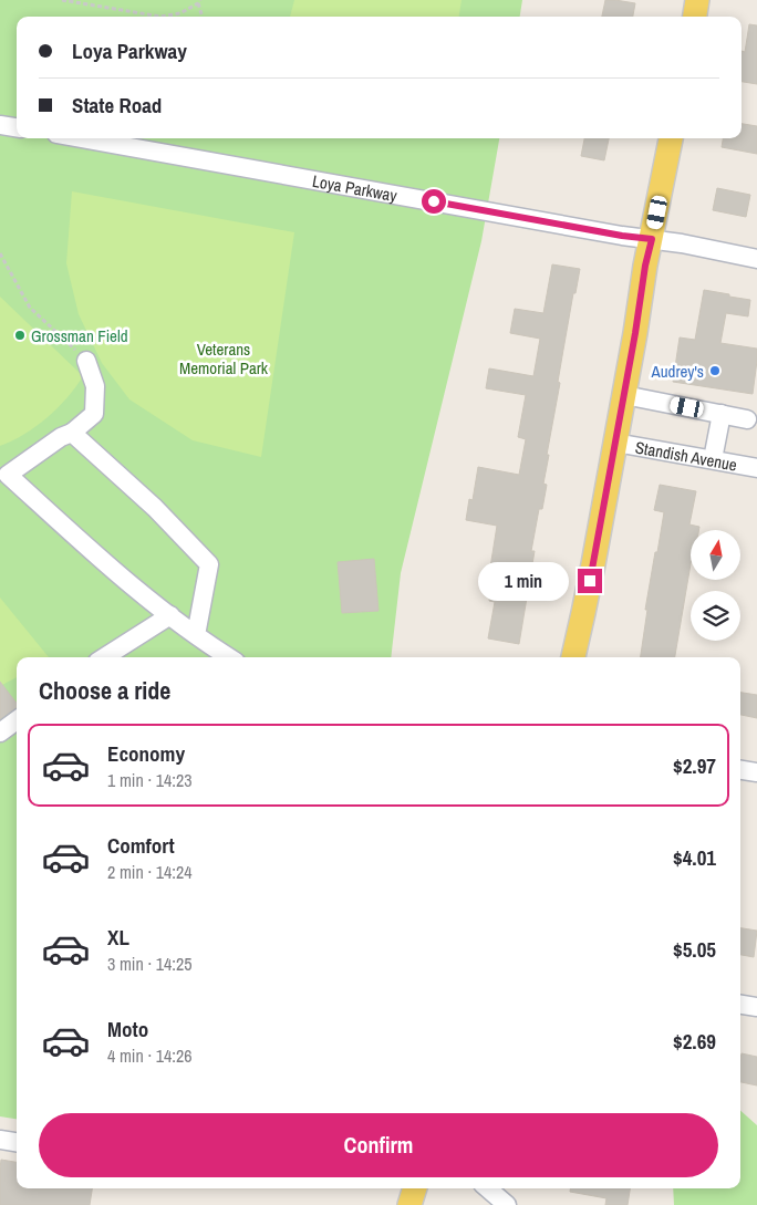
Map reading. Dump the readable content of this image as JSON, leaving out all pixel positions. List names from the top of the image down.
{
  "streets": {
    "street": ["Loya Parkway", "Standish Avenue"]
  },
  "parks": ["Veterans Memorial Park"],
  "places": ["Grossman Field", "Audrey's"],
  "north": "top",
  "page": {
    "banner": ["Loya Parkway", "State Road"],
    "bubble": "1 min",
    "heading": "Choose a ride",
    "list": [
      {
        "name": "Economy",
        "note": "1 min · 14:23",
        "value": "$2.97"
      },
      {
        "name": "Comfort",
        "note": "2 min · 14:24",
        "value": "$4.01"
      },
      {
        "name": "XL",
        "note": "3 min · 14:25",
        "value": "$5.05"
      },
      {
        "name": "Moto",
        "note": "4 min · 14:26",
        "value": "$2.69"
      }
    ],
    "buttons": "Confirm"
  }
}
